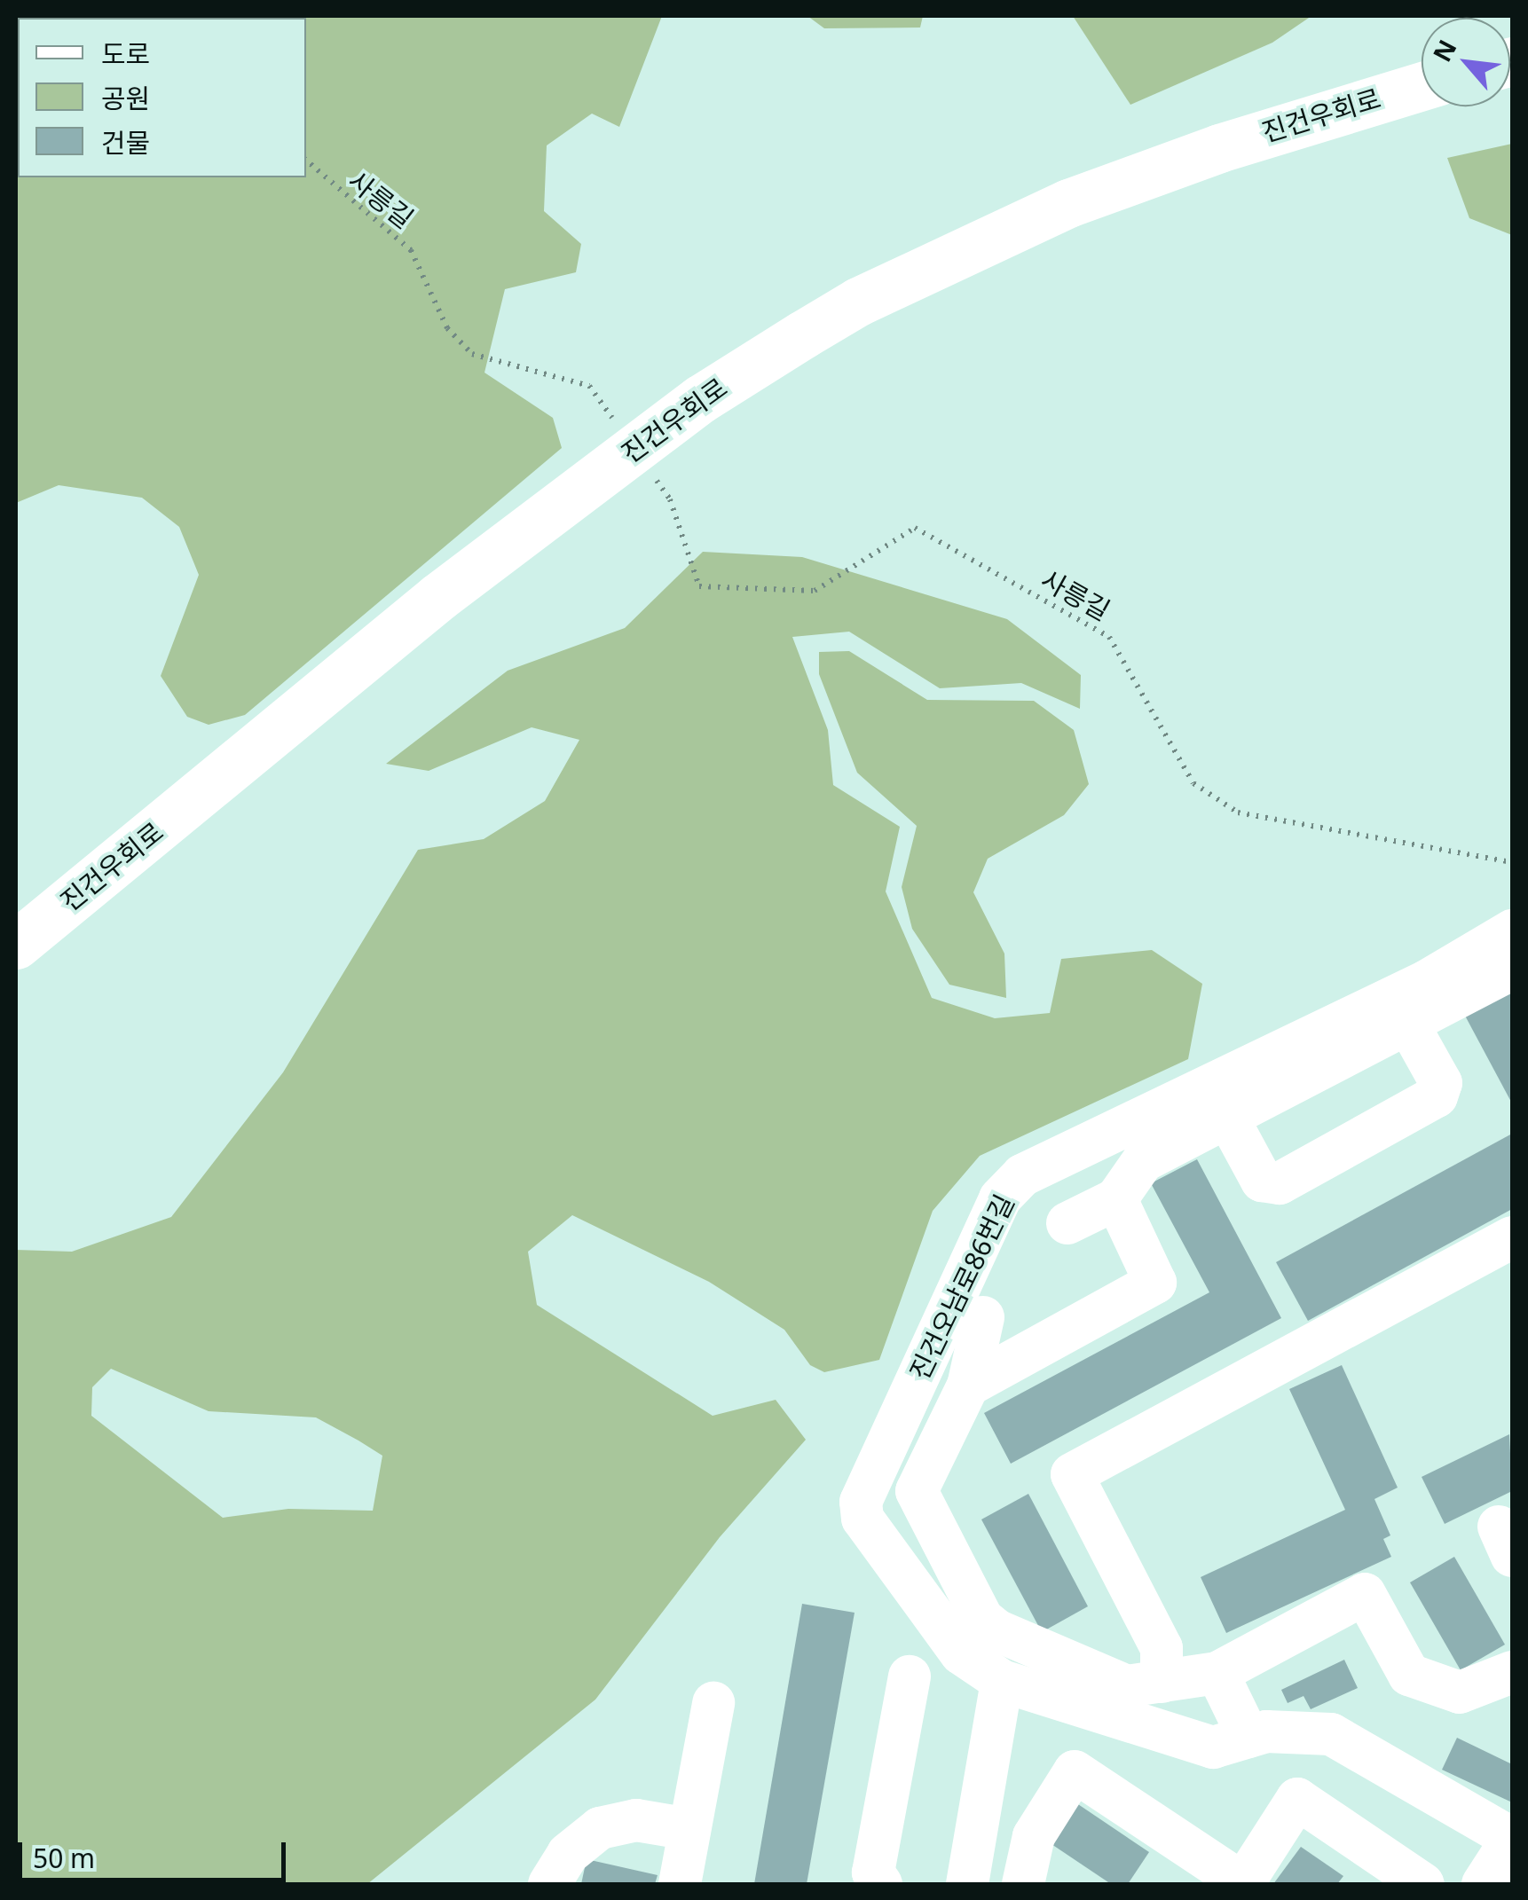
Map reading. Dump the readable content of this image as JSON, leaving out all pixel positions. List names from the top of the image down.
{
  "streets": {
    "main road": ["진건우회로"],
    "street": ["진건오남로86번길"],
    "path": ["사릉길"]
  },
  "legend": ["도로", "공원", "건물"],
  "scale_bar": "50 m",
  "north": "top left"
}
